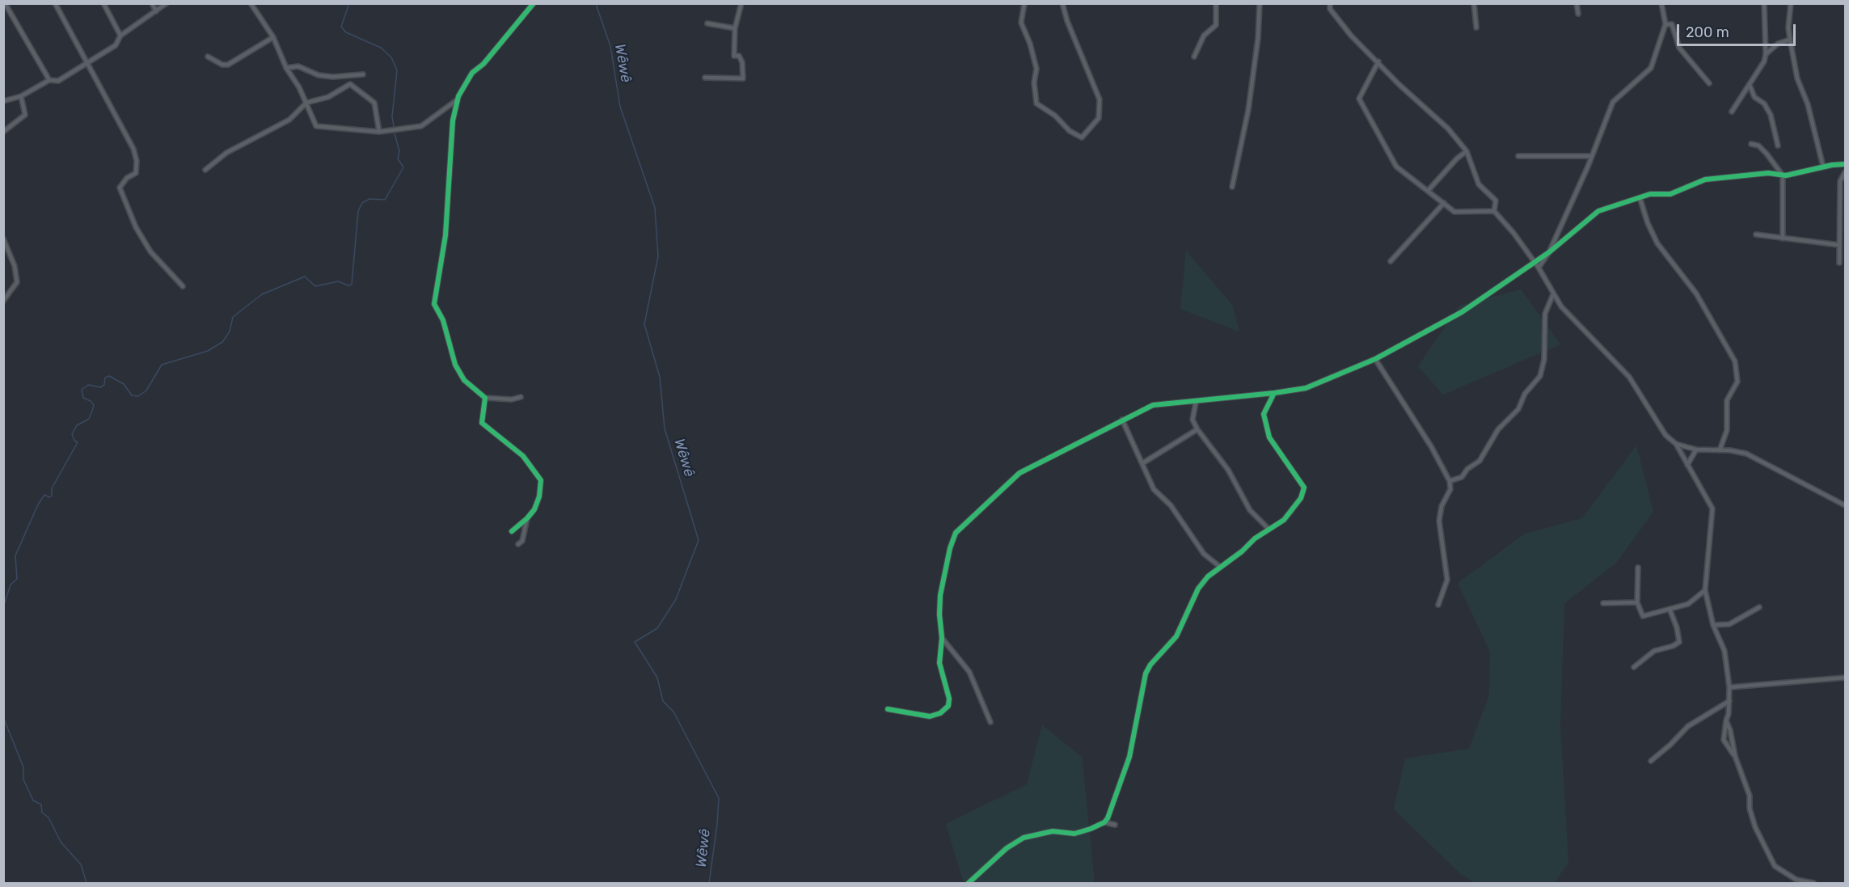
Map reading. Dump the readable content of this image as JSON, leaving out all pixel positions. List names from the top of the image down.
{
  "water": ["Wêwê"],
  "scale_bar": "200 m"
}
